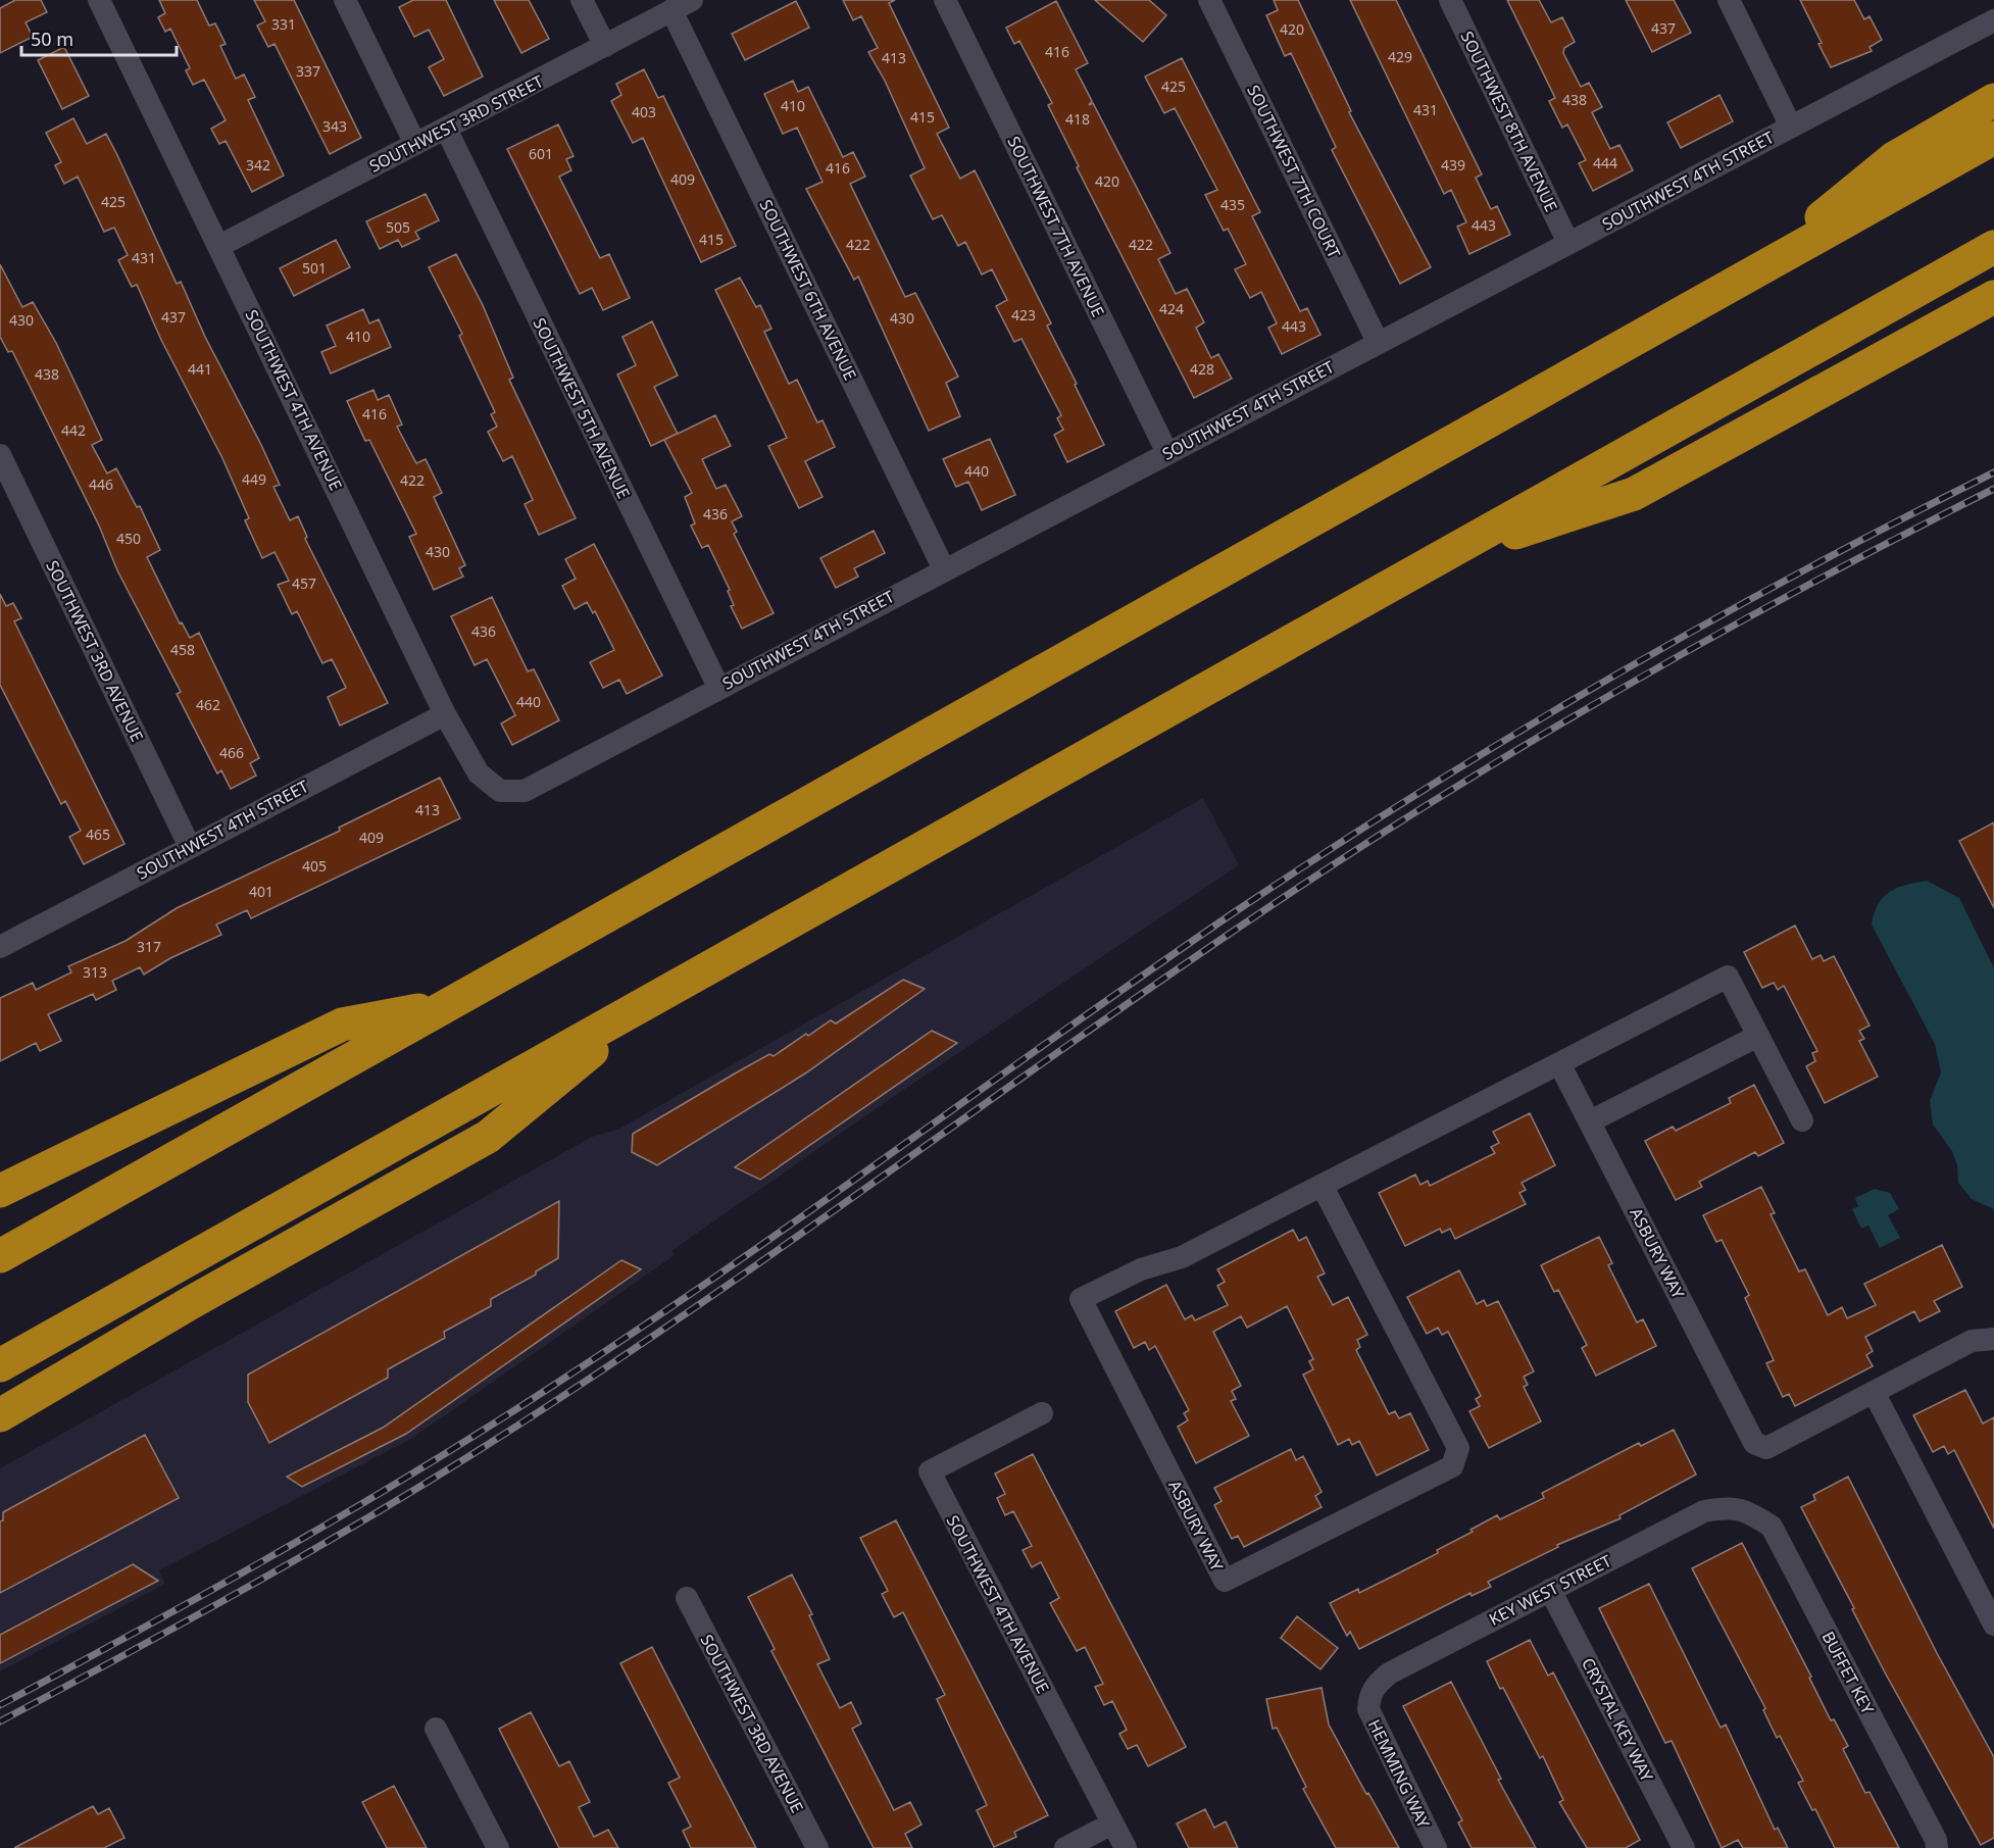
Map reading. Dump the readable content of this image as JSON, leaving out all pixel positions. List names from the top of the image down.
{
  "streets": {
    "street": [
      "SOUTHWEST 8TH AVENUE",
      "SOUTHWEST 3RD STREET",
      "SOUTHWEST 7TH COURT",
      "SOUTHWEST 4TH STREET",
      "SOUTHWEST 7TH AVENUE",
      "SOUTHWEST 6TH AVENUE",
      "SOUTHWEST 4TH AVENUE",
      "SOUTHWEST 5TH AVENUE",
      "SOUTHWEST 3RD AVENUE",
      "ASBURY WAY",
      "KEY WEST STREET",
      "BUFFET KEY",
      "CRYSTAL KEY WAY",
      "HEMMING WAY"
    ]
  },
  "crossings": [
    ["SOUTHWEST 8TH AVENUE", "SOUTHWEST 4TH STREET"],
    ["SOUTHWEST 3RD STREET", "SOUTHWEST 6TH AVENUE"],
    ["SOUTHWEST 3RD STREET", "SOUTHWEST 4TH AVENUE"],
    ["SOUTHWEST 3RD STREET", "SOUTHWEST 5TH AVENUE"],
    ["SOUTHWEST 7TH COURT", "SOUTHWEST 4TH STREET"],
    ["SOUTHWEST 4TH STREET", "SOUTHWEST 7TH AVENUE"],
    ["SOUTHWEST 4TH STREET", "SOUTHWEST 6TH AVENUE"],
    ["SOUTHWEST 4TH STREET", "SOUTHWEST 4TH AVENUE"],
    ["SOUTHWEST 4TH STREET", "SOUTHWEST 5TH AVENUE"],
    ["SOUTHWEST 4TH STREET", "SOUTHWEST 3RD AVENUE"],
    ["KEY WEST STREET", "BUFFET KEY"],
    ["KEY WEST STREET", "CRYSTAL KEY WAY"],
    ["KEY WEST STREET", "HEMMING WAY"]
  ],
  "house_numbers": [
    "331",
    "437",
    "420",
    "416",
    "429",
    "413",
    "337",
    "425",
    "438",
    "410",
    "431",
    "403",
    "415",
    "418",
    "343",
    "601",
    "444",
    "342",
    "439",
    "416",
    "409",
    "420",
    "425",
    "435",
    "443",
    "505",
    "415",
    "422",
    "422",
    "431",
    "501",
    "424",
    "423",
    "437",
    "430",
    "430",
    "443",
    "410",
    "441",
    "428",
    "438",
    "416",
    "442",
    "440",
    "449",
    "422",
    "446",
    "436",
    "450",
    "430",
    "457",
    "436",
    "458",
    "440",
    "462",
    "466",
    "413",
    "465",
    "409",
    "405",
    "401",
    "317",
    "313"
  ],
  "scale_bar": "50 m"
}
